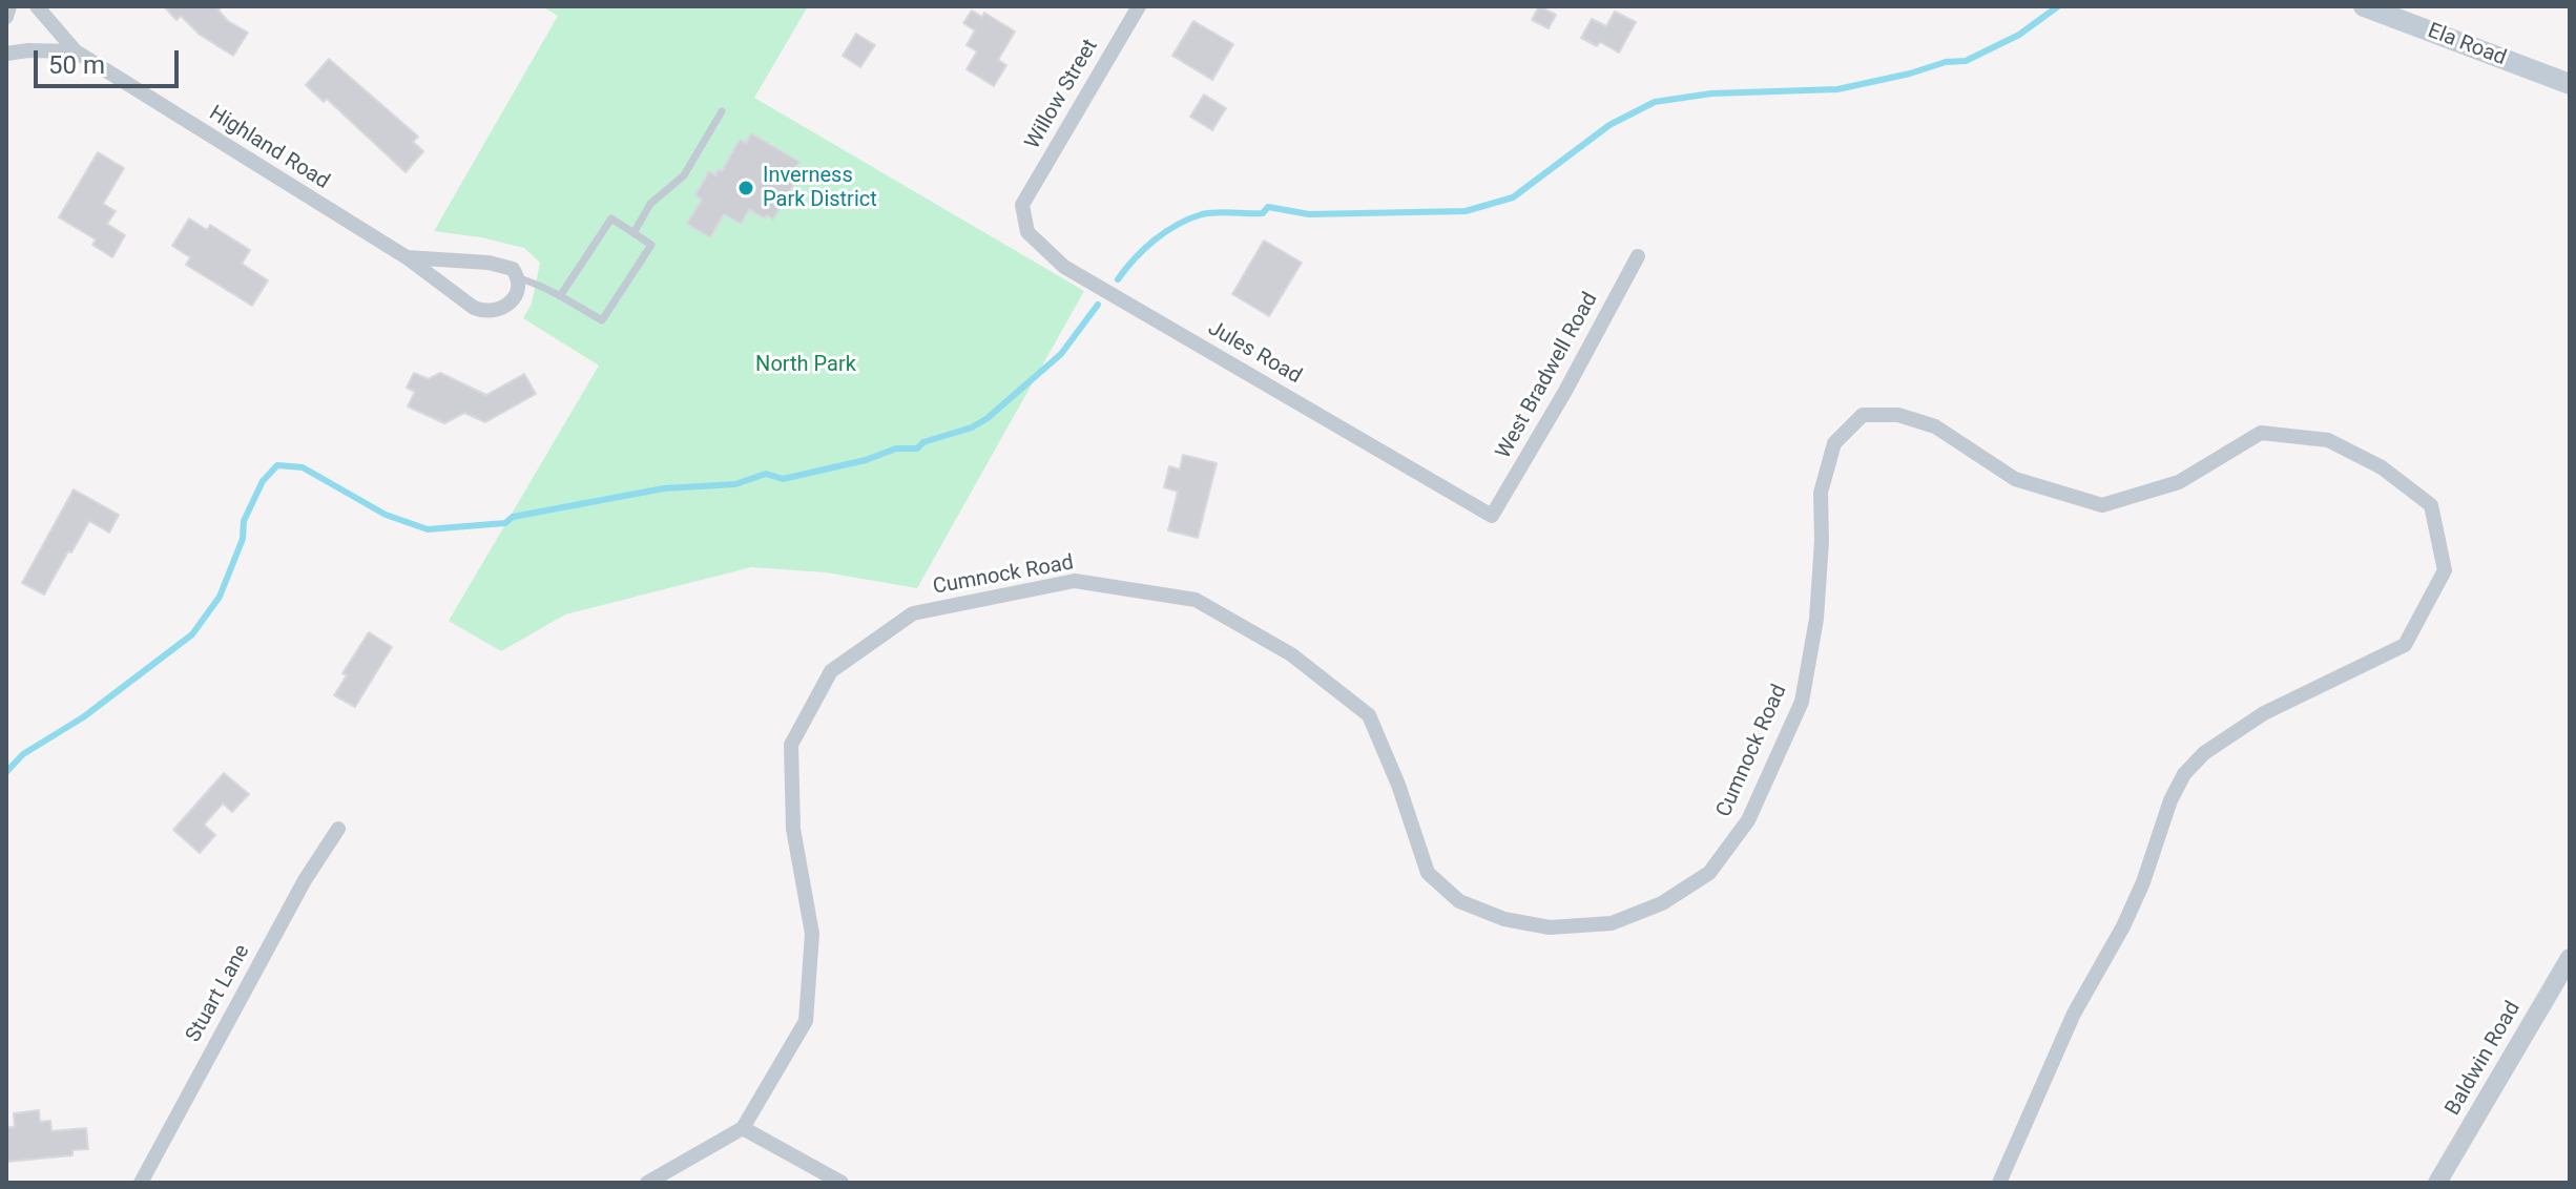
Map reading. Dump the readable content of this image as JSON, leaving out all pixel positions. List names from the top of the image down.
{
  "streets": {
    "main road": ["Ela Road"],
    "street": [
      "Willow Street",
      "Highland Road",
      "Jules Road",
      "West Bradwell Road",
      "Cumnock Road",
      "Stuart Lane",
      "Baldwin Road"
    ]
  },
  "crossings": [
    ["Willow Street", "Jules Road"],
    ["Jules Road", "West Bradwell Road"]
  ],
  "parks": ["North Park"],
  "places": ["Inverness Park District"],
  "scale_bar": "50 m"
}
